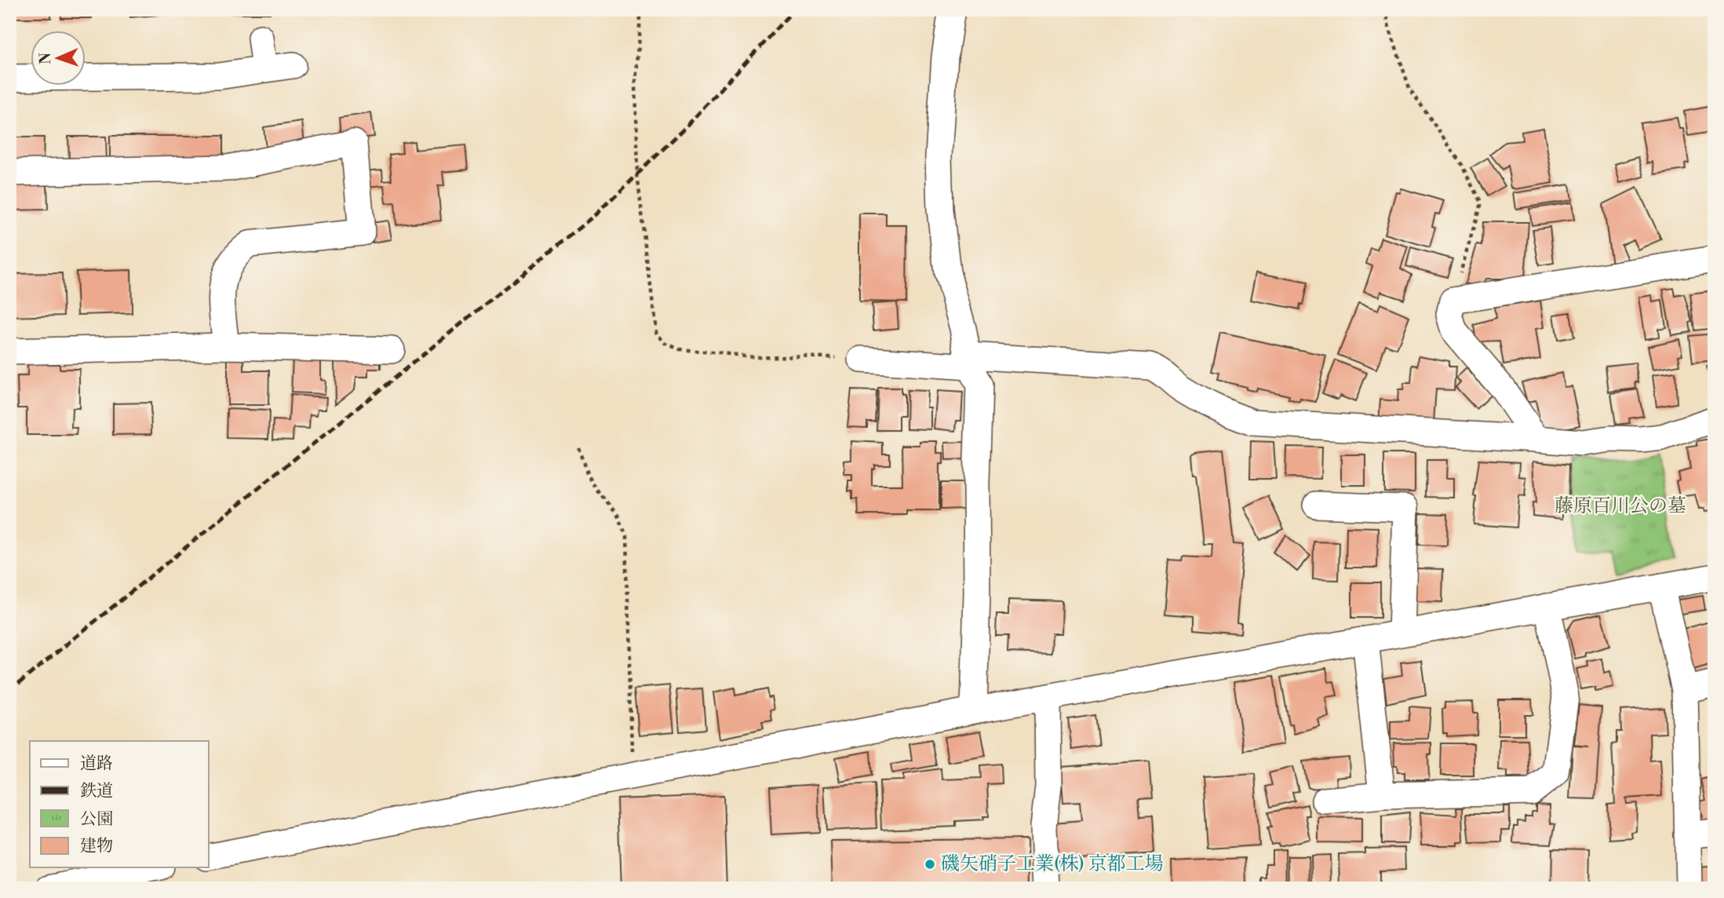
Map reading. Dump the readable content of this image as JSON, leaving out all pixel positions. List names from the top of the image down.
{
  "parks": ["藤原百川公の墓"],
  "places": ["磯矢硝子工業(株) 京都工場"],
  "legend": [
    "道路",
    "鉄道",
    "公園",
    "建物"
  ],
  "north": "left"
}
